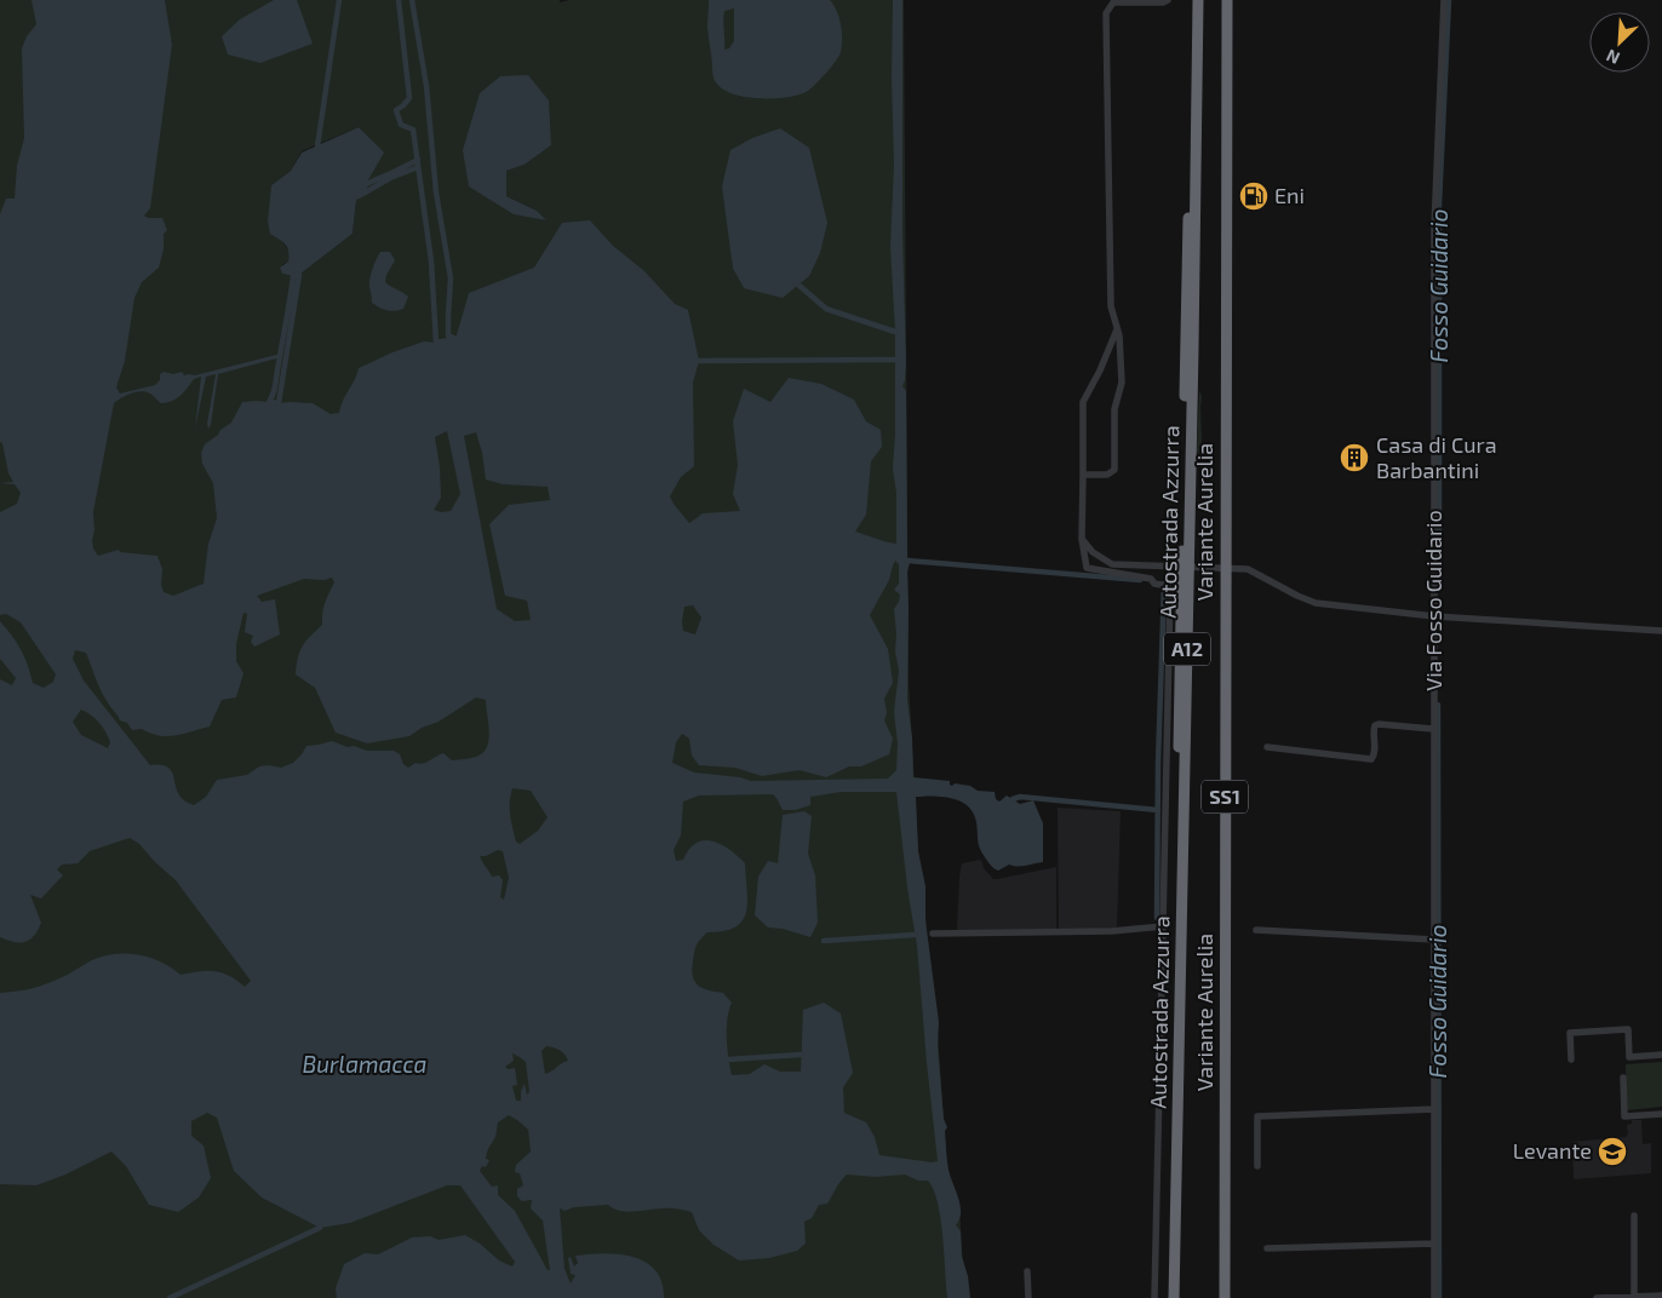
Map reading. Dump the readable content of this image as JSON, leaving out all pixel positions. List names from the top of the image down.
{
  "streets": {
    "highway": [
      "Autostrada Azzurra",
      "Variante Aurelia",
      "A12",
      "SS1"
    ],
    "street": ["Via Fosso Guidario"]
  },
  "water": ["Fosso Guidario", "Burlamacca"],
  "places": {
    "fuel station": ["Eni"],
    "building": ["Casa di Cura Barbantini"],
    "school or university": ["Levante"]
  },
  "north": "bottom left"
}
